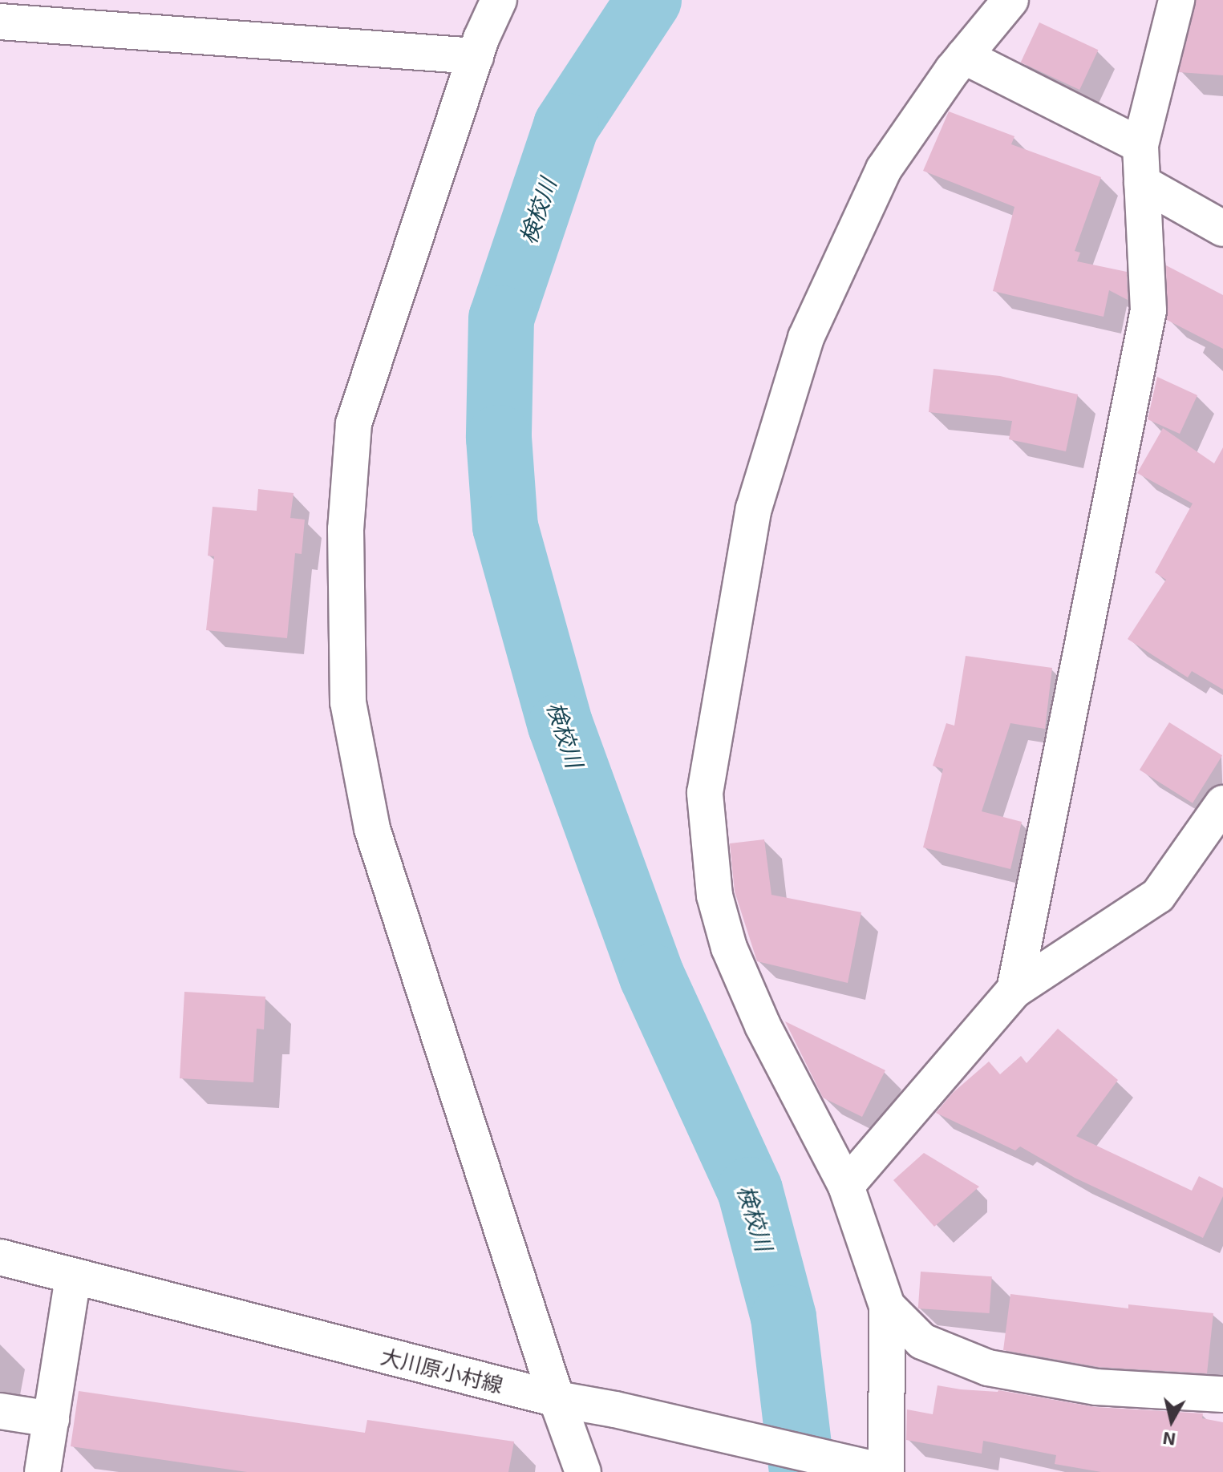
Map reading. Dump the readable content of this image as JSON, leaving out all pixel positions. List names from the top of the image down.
{
  "streets": {
    "street": ["大川原小村線"]
  },
  "water": ["検校川"],
  "north": "bottom"
}
